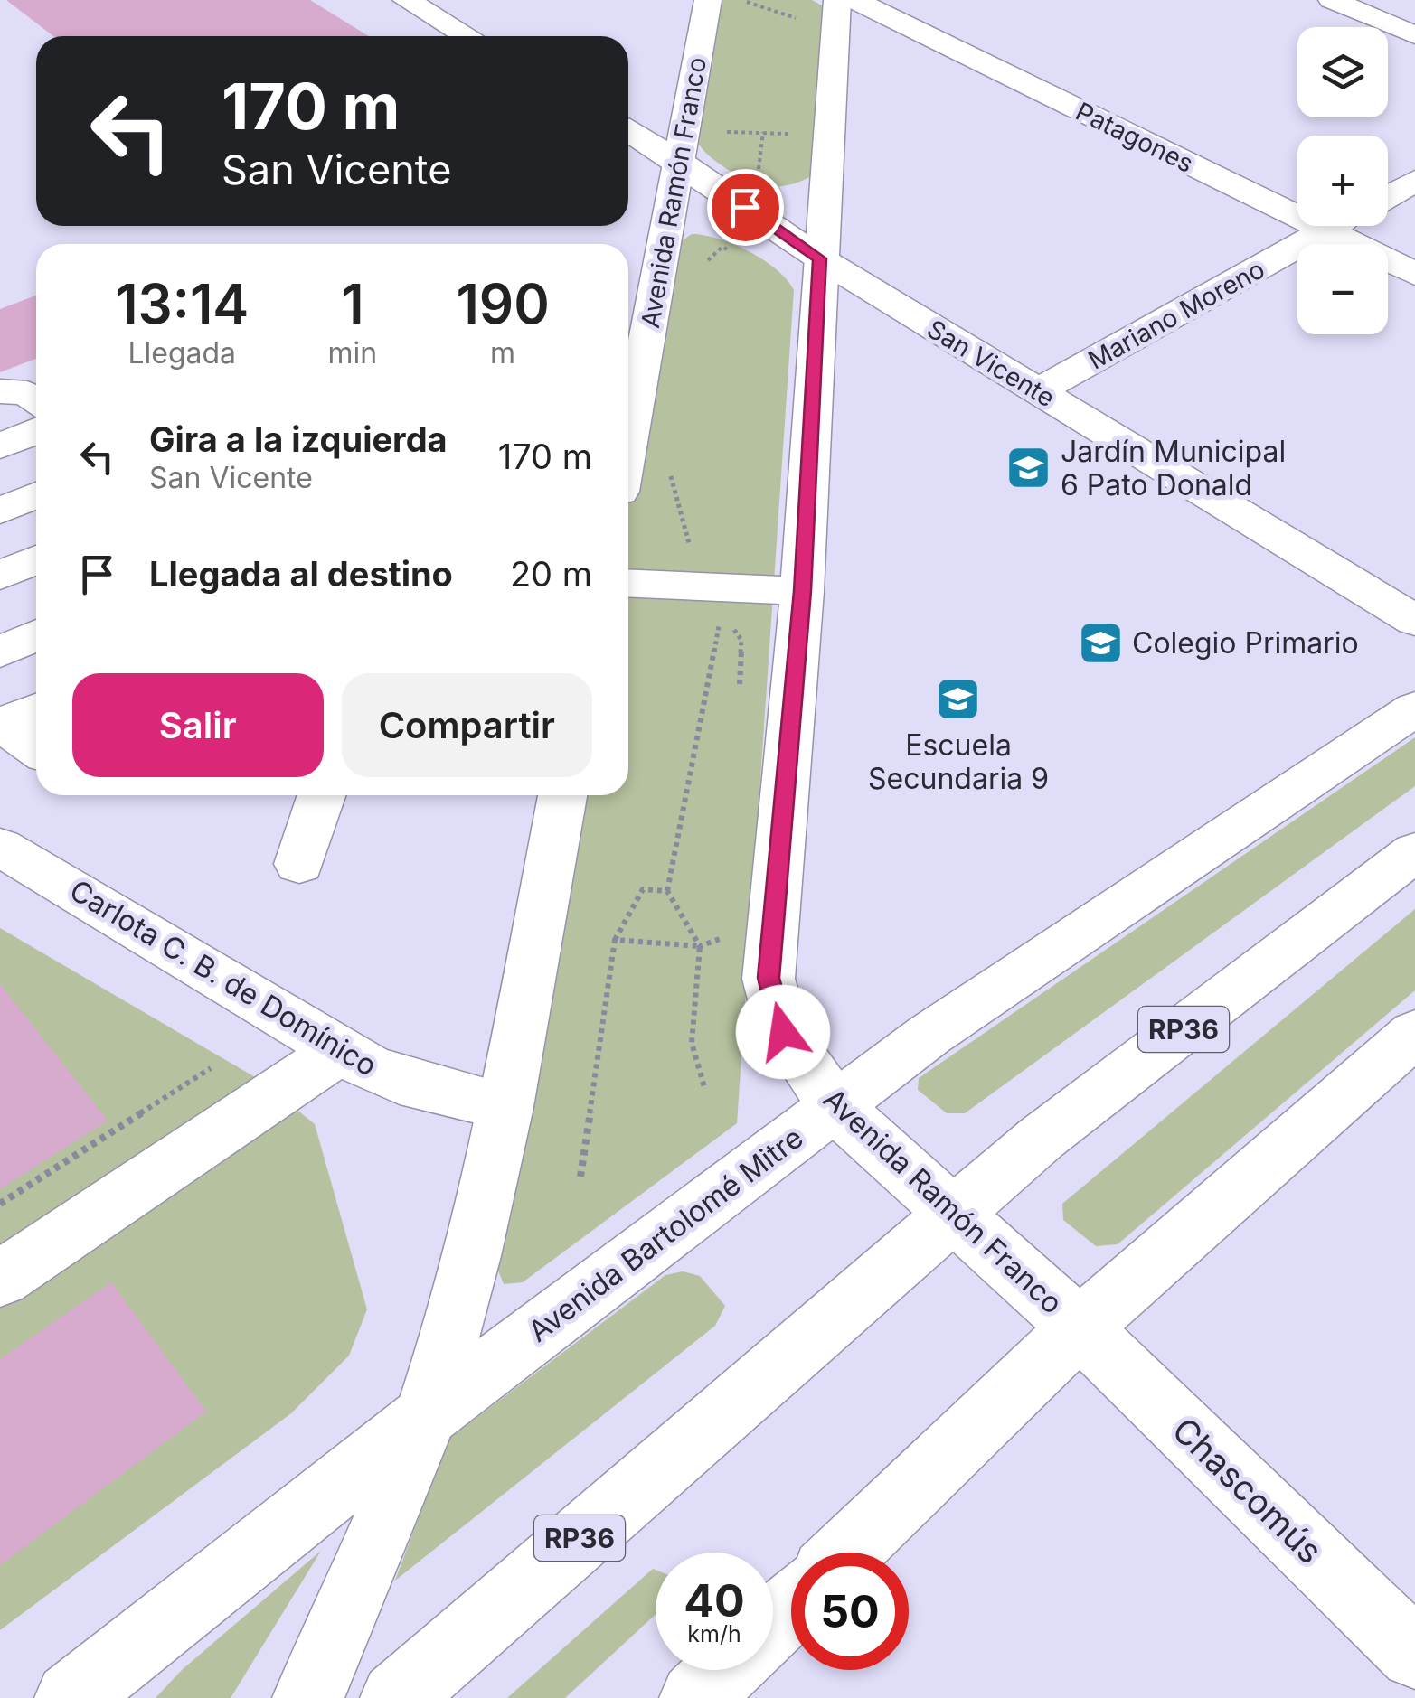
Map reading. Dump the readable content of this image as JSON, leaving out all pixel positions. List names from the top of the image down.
{
  "streets": {
    "street": [
      "Patagones",
      "Avenida Ramón Franco",
      "Mariano Moreno",
      "San Vicente",
      "Carlota C. B. de Domínico",
      "RP36",
      "Avenida Bartolomé Mitre",
      "Chascomús"
    ]
  },
  "crossings": [
    ["Patagones", "Mariano Moreno"],
    ["Avenida Ramón Franco", "San Vicente"],
    ["Avenida Ramón Franco", "RP36"],
    ["Avenida Ramón Franco", "Avenida Bartolomé Mitre"],
    ["Avenida Ramón Franco", "Chascomús"],
    ["Mariano Moreno", "San Vicente"]
  ],
  "places": {
    "school or university": ["Jardín Municipal 6 Pato Donald", "Colegio Primario", "Escuela Secundaria 9"]
  },
  "page": {
    "map_buttons": ["+", "−"],
    "turn": ["170 m", "San Vicente"],
    "eta": [
      "13:14",
      "Llegada",
      "1",
      "min",
      "190",
      "m"
    ],
    "list": [
      {
        "name": "Gira a la izquierda",
        "note": "San Vicente",
        "value": "170 m"
      },
      {
        "name": "Llegada al destino",
        "value": "20 m"
      }
    ],
    "buttons": ["Salir", "Compartir"],
    "speed": "40 km/h",
    "limit": "50"
  }
}
